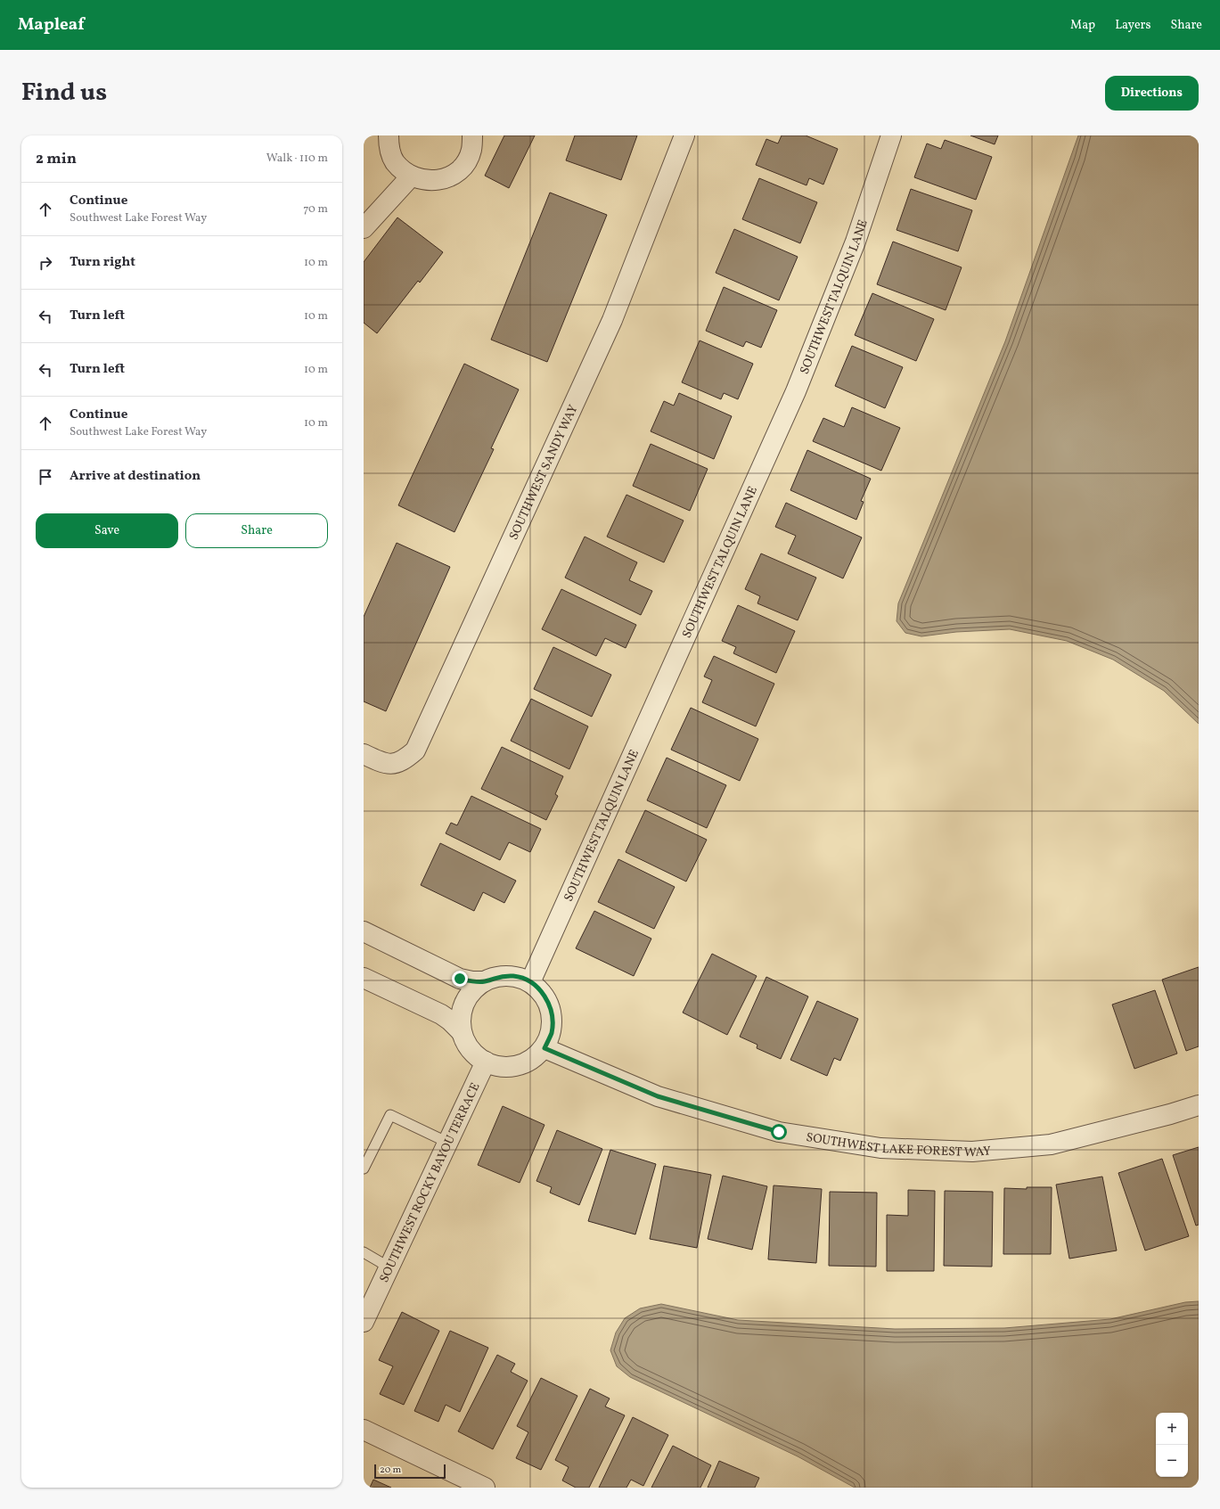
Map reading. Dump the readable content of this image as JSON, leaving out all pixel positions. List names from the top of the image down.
{
  "streets": {
    "street": [
      "SOUTHWEST TALQUIN LANE",
      "SOUTHWEST SANDY WAY",
      "SOUTHWEST LAKE FOREST WAY",
      "SOUTHWEST ROCKY BAYOU TERRACE"
    ]
  },
  "crossings": [
    ["SOUTHWEST TALQUIN LANE", "SOUTHWEST LAKE FOREST WAY"],
    ["SOUTHWEST TALQUIN LANE", "SOUTHWEST ROCKY BAYOU TERRACE"],
    ["SOUTHWEST LAKE FOREST WAY", "SOUTHWEST ROCKY BAYOU TERRACE"]
  ],
  "scale_bar": "20 m",
  "page": {
    "header": "Mapleaf",
    "nav": ["Map", "Layers", "Share"],
    "title": "Find us",
    "buttons": [
      "Directions",
      ["Save", "Share"]
    ],
    "heading": ["2 min", "Walk · 110 m"],
    "list": [
      ["Continue", "Southwest Lake Forest Way", "70 m"],
      ["Turn right", "10 m"],
      ["Turn left", "10 m"],
      ["Turn left", "10 m"],
      ["Continue", "Southwest Lake Forest Way", "10 m"],
      "Arrive at destination"
    ],
    "map_buttons": ["+", "−"],
    "scale": "20 m"
  }
}
